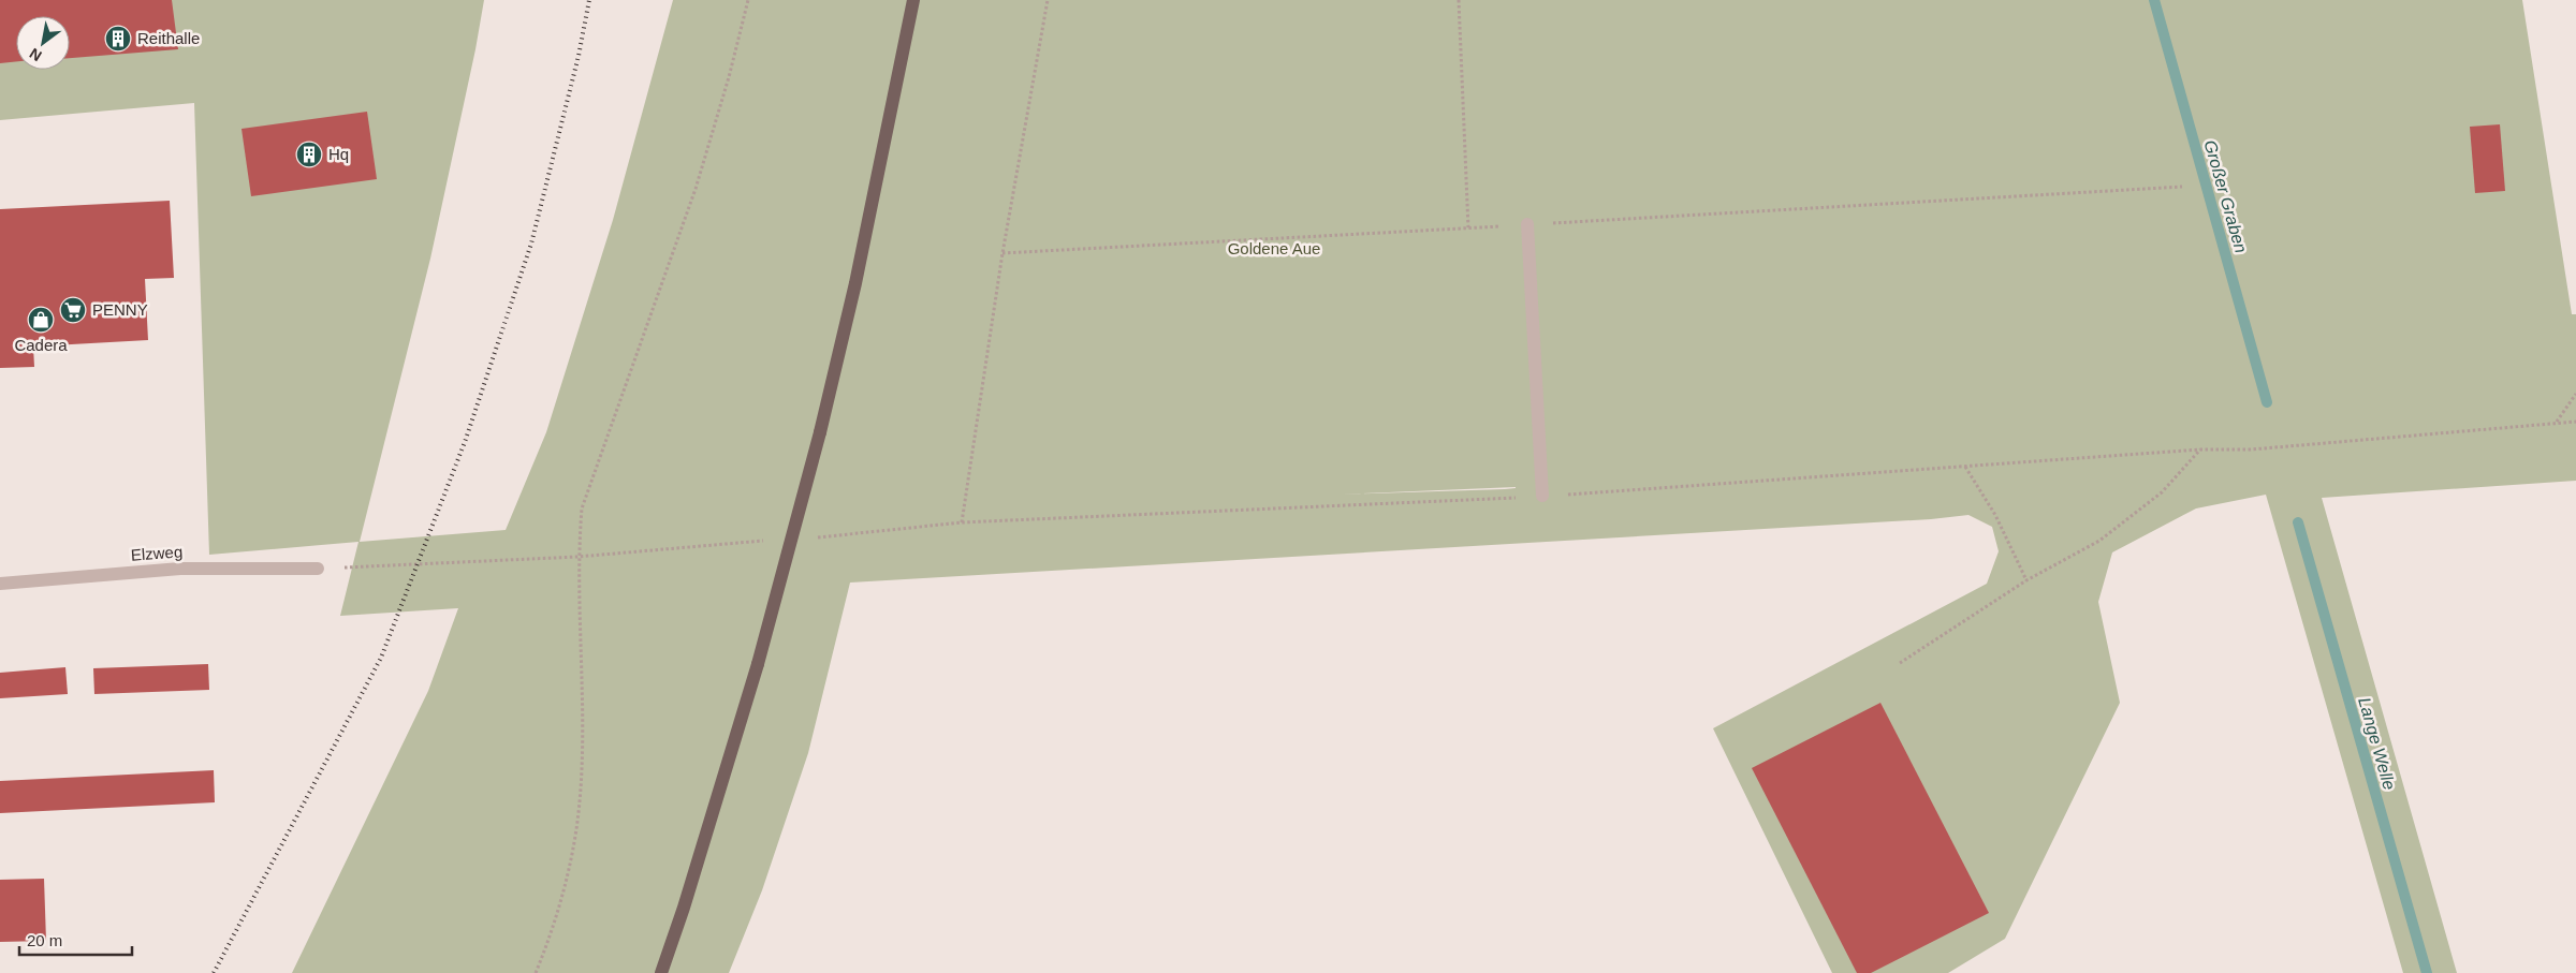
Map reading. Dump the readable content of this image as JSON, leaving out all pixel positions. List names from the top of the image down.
{
  "streets": {
    "street": ["Elzweg"]
  },
  "water": ["Großer Graben", "Lange Welle"],
  "parks": ["Goldene Aue"],
  "places": {
    "building": ["Reithalle", "Hq"],
    "supermarket": ["PENNY"],
    "shop": ["Cadera"]
  },
  "scale_bar": "20 m",
  "north": "bottom left"
}
